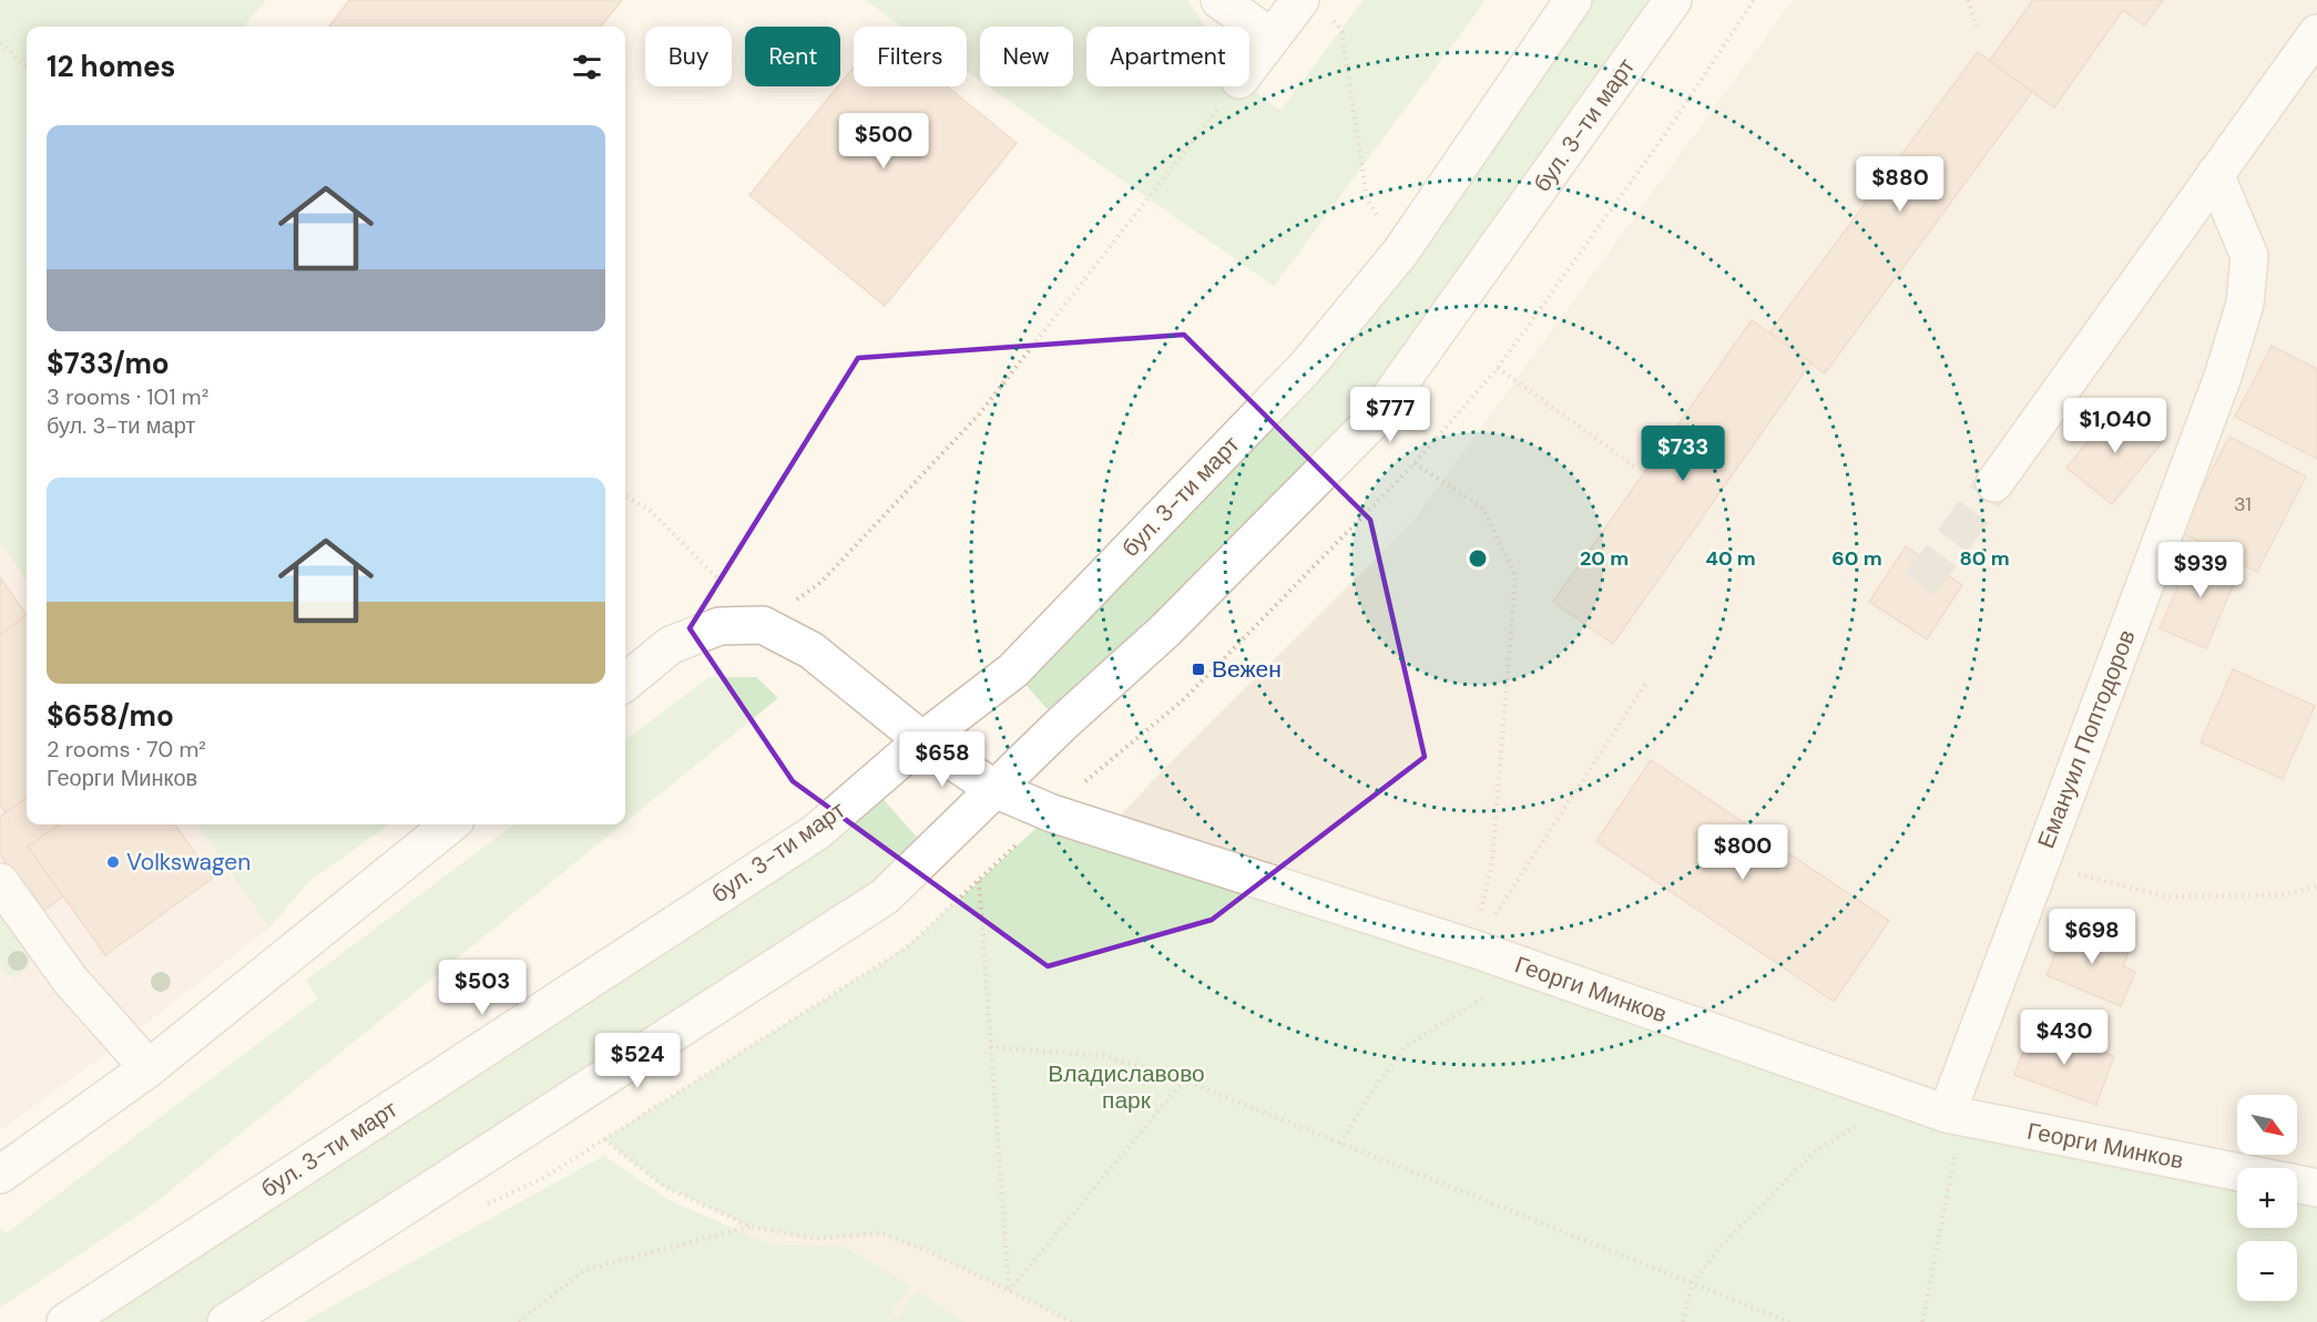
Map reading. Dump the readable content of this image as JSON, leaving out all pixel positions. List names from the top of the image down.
{
  "streets": {
    "street": ["бул. 3-ти март", "Емануил Поптодоров", "Георги Минков"]
  },
  "crossings": [
    ["бул. 3-ти март", "Георги Минков"],
    ["Емануил Поптодоров", "Георги Минков"]
  ],
  "parks": ["Владиславово парк"],
  "places": {
    "transit": ["Вежен"],
    "other": ["Volkswagen"]
  },
  "house_numbers": ["31"],
  "north": "bottom right",
  "page": {
    "chip": [
      "Buy",
      "Rent",
      "Filters",
      "New",
      "Apartment"
    ],
    "heading": "12 homes",
    "list": [
      {
        "name": "$733/mo",
        "note": "3 rooms · 101 m² · бул. 3-ти март"
      },
      {
        "name": "$658/mo",
        "note": "2 rooms · 70 m² · Георги Минков"
      }
    ],
    "price": [
      "$500",
      "$880",
      "$777",
      "$1,040",
      "$733",
      "$939",
      "$658",
      "$800",
      "$698",
      "$503",
      "$430",
      "$524"
    ],
    "map_buttons": ["+", "−"]
  },
  "rings": [
    "20 m",
    "40 m",
    "60 m",
    "80 m"
  ]
}
